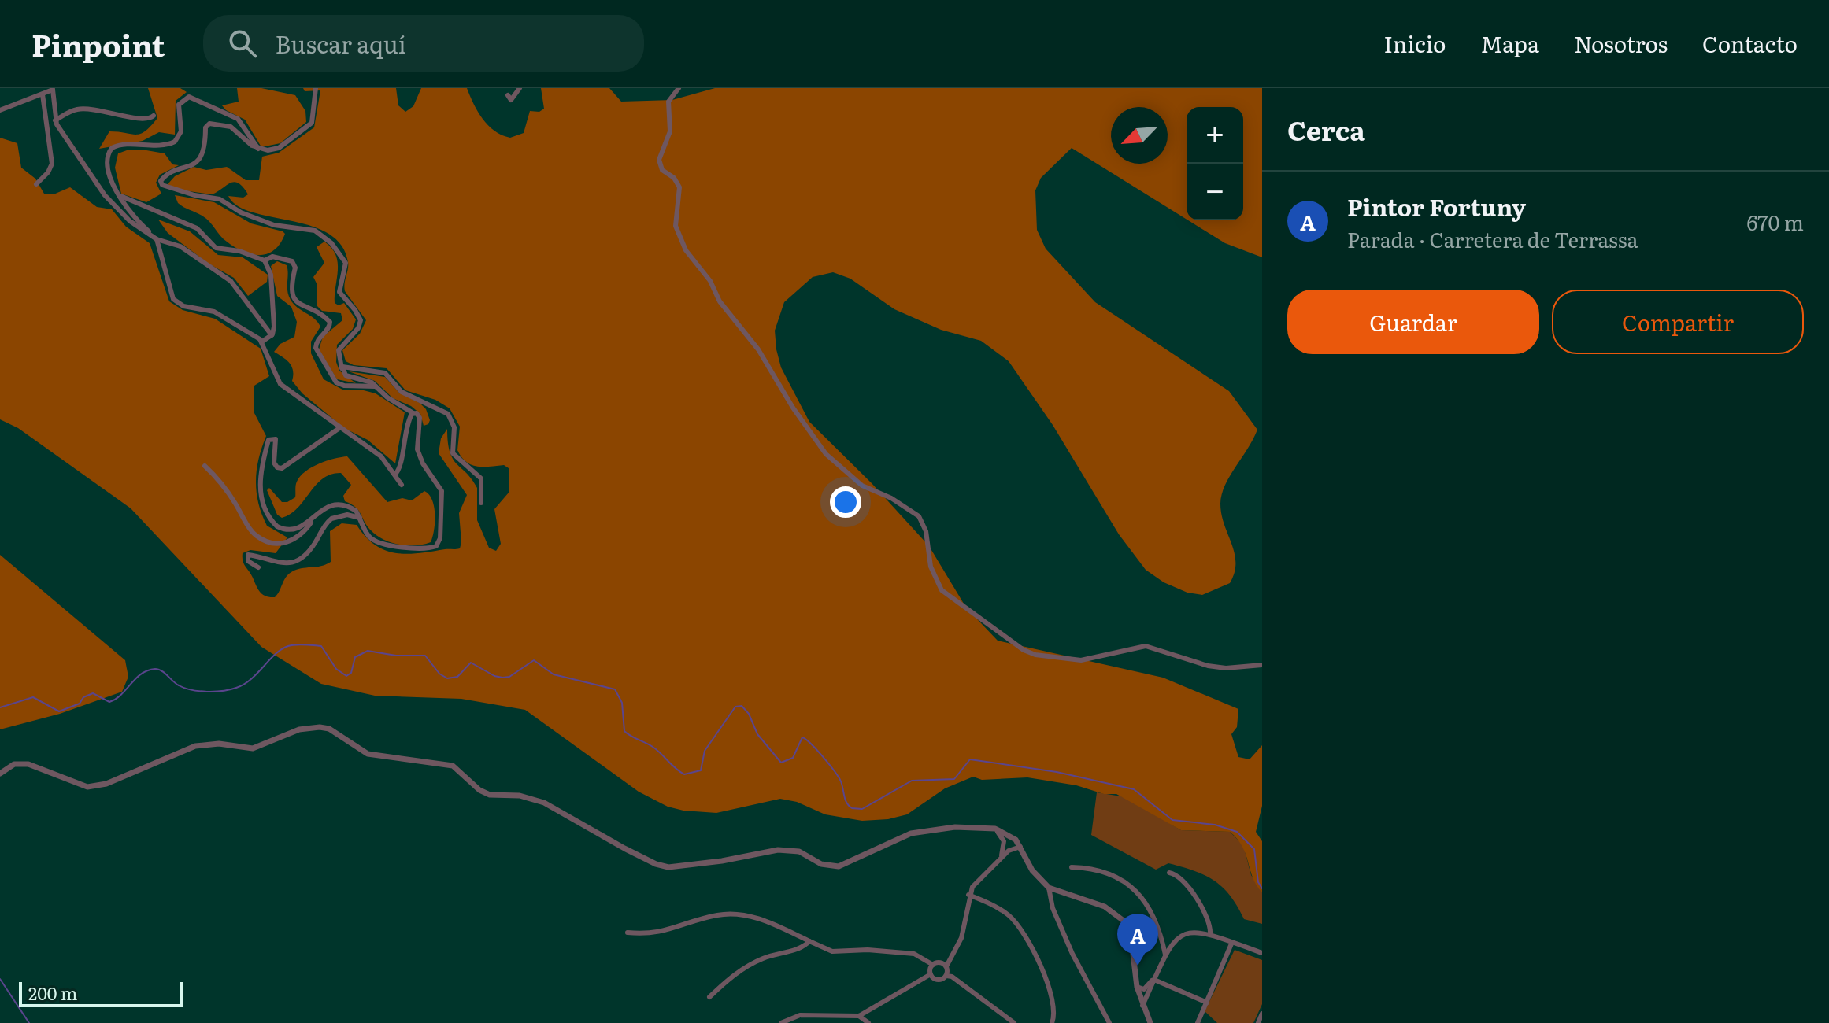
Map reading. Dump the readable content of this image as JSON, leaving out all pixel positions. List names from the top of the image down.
{
  "scale_bar": "200 m",
  "north": "bottom left",
  "page": {
    "header": "Pinpoint",
    "search": "Buscar aquí",
    "nav": [
      "Inicio",
      "Mapa",
      "Nosotros",
      "Contacto"
    ],
    "heading": "Cerca",
    "map_buttons": ["+", "−"],
    "list": [
      {
        "mark": "A",
        "name": "Pintor Fortuny",
        "note": "Parada · Carretera de Terrassa",
        "value": "670 m"
      }
    ],
    "buttons": ["Guardar", "Compartir"],
    "pins": "A",
    "scale": "200 m"
  }
}
